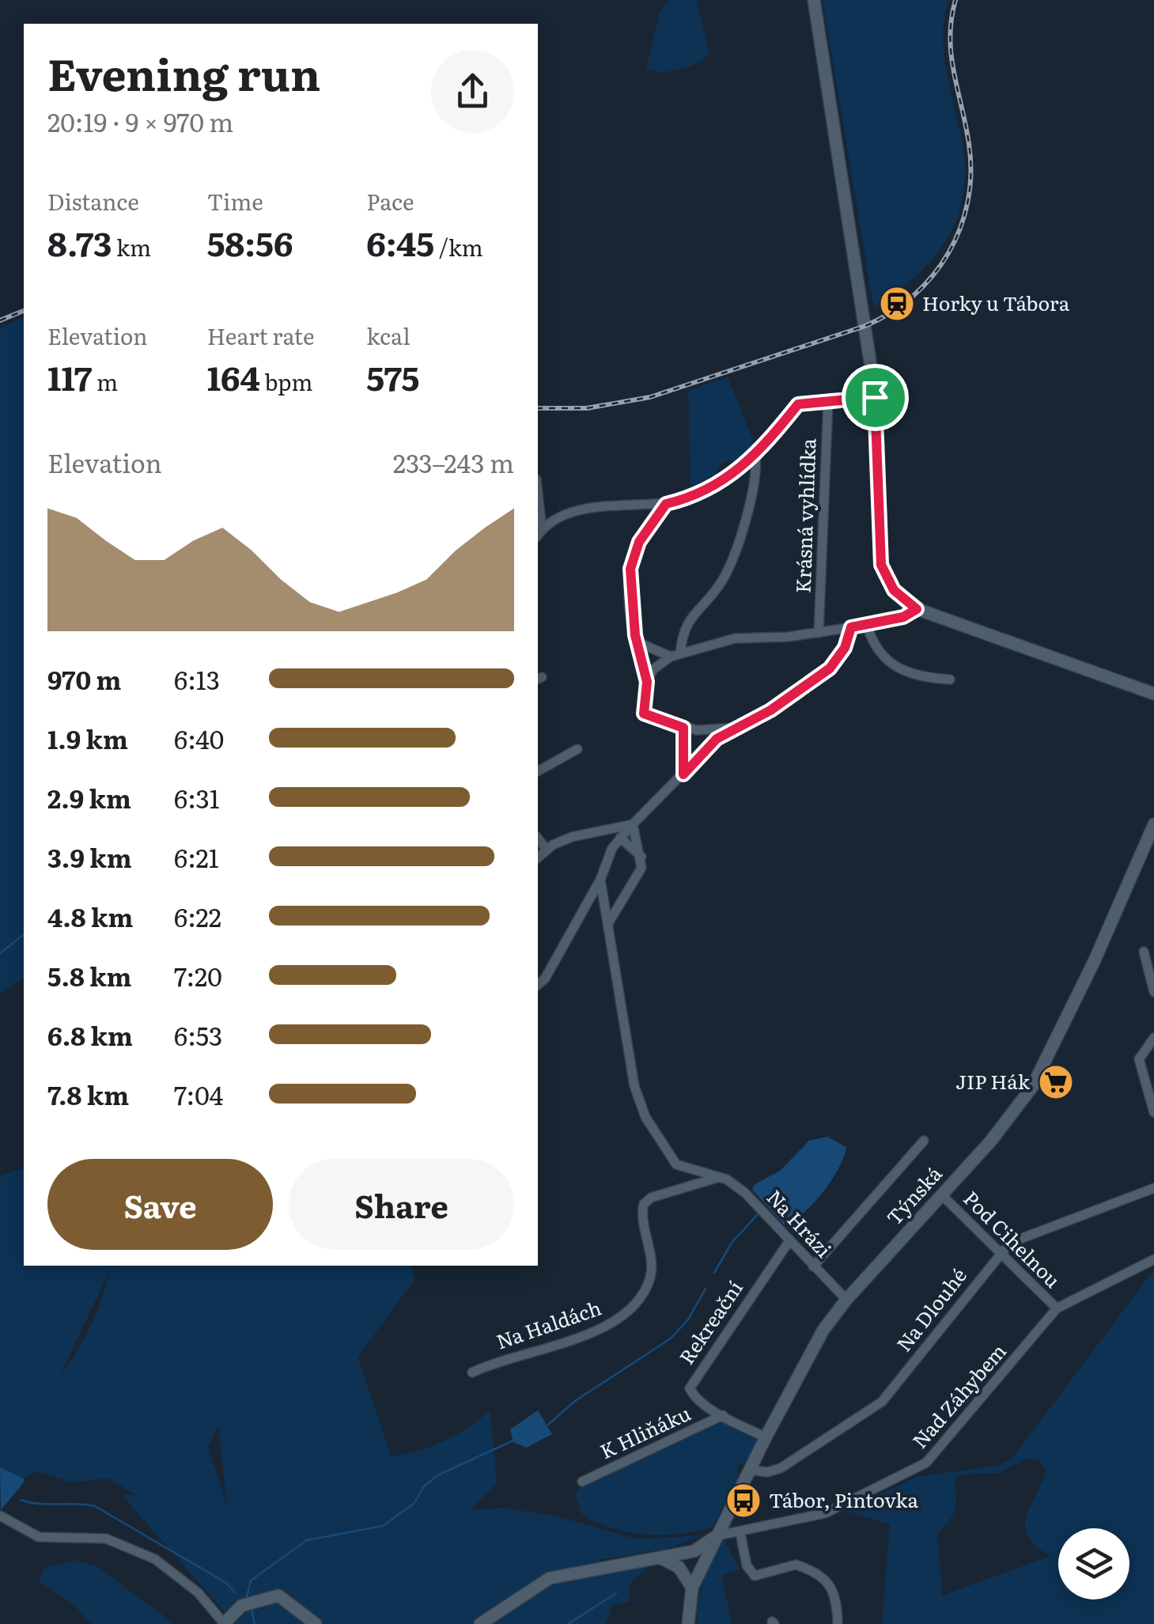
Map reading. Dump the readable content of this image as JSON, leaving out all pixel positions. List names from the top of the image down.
{
  "streets": {
    "street": [
      "Krásná vyhlídka",
      "Týnská",
      "Na Hrázi",
      "Pod Cihelnou",
      "Na Dlouhé",
      "Rekreační",
      "Na Haldách",
      "Nad Záhybem",
      "K Hliňáku"
    ]
  },
  "crossings": [
    ["Týnská", "Na Hrázi"],
    ["Týnská", "Pod Cihelnou"],
    ["Týnská", "Na Dlouhé"],
    ["Týnská", "Rekreační"],
    ["Týnská", "Nad Záhybem"],
    ["Na Hrázi", "Rekreační"],
    ["Na Hrázi", "Na Haldách"],
    ["Pod Cihelnou", "Na Dlouhé"],
    ["Pod Cihelnou", "Nad Záhybem"],
    ["Rekreační", "K Hliňáku"]
  ],
  "places": {
    "station": ["Horky u Tábora"],
    "supermarket": ["JIP Hák"],
    "bus stop": ["Tábor, Pintovka"]
  },
  "page": {
    "heading": ["Evening run", "20:19 · 9 × 970 m"],
    "stats": [
      ["Distance", "8.73 km"],
      ["Time", "58:56"],
      ["Pace", "6:45 /km"],
      ["Elevation", "117 m"],
      ["Heart rate", "164 bpm"],
      ["kcal", "575"]
    ],
    "chart": ["Elevation", "233–243 m"],
    "list": [
      {
        "name": "970 m",
        "note": "6:13"
      },
      {
        "name": "1.9 km",
        "note": "6:40"
      },
      {
        "name": "2.9 km",
        "note": "6:31"
      },
      {
        "name": "3.9 km",
        "note": "6:21"
      },
      {
        "name": "4.8 km",
        "note": "6:22"
      },
      {
        "name": "5.8 km",
        "note": "7:20"
      },
      {
        "name": "6.8 km",
        "note": "6:53"
      },
      {
        "name": "7.8 km",
        "note": "7:04"
      }
    ],
    "buttons": ["Save", "Share"]
  }
}
